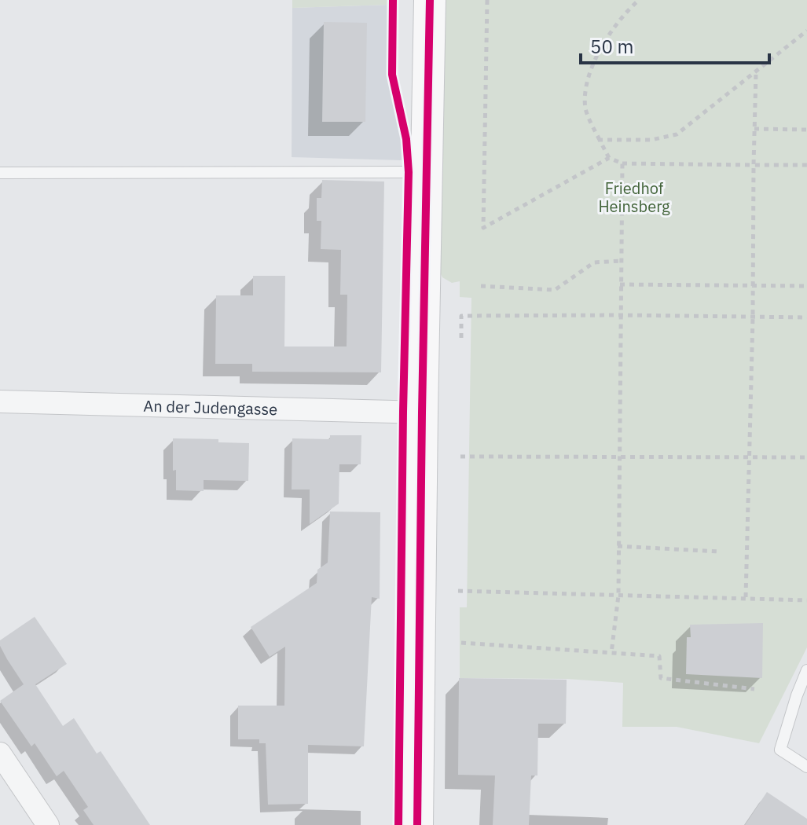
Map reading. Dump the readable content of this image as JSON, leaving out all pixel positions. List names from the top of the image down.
{
  "streets": {
    "street": ["An der Judengasse"]
  },
  "parks": ["Friedhof Heinsberg"],
  "scale_bar": "50 m"
}
